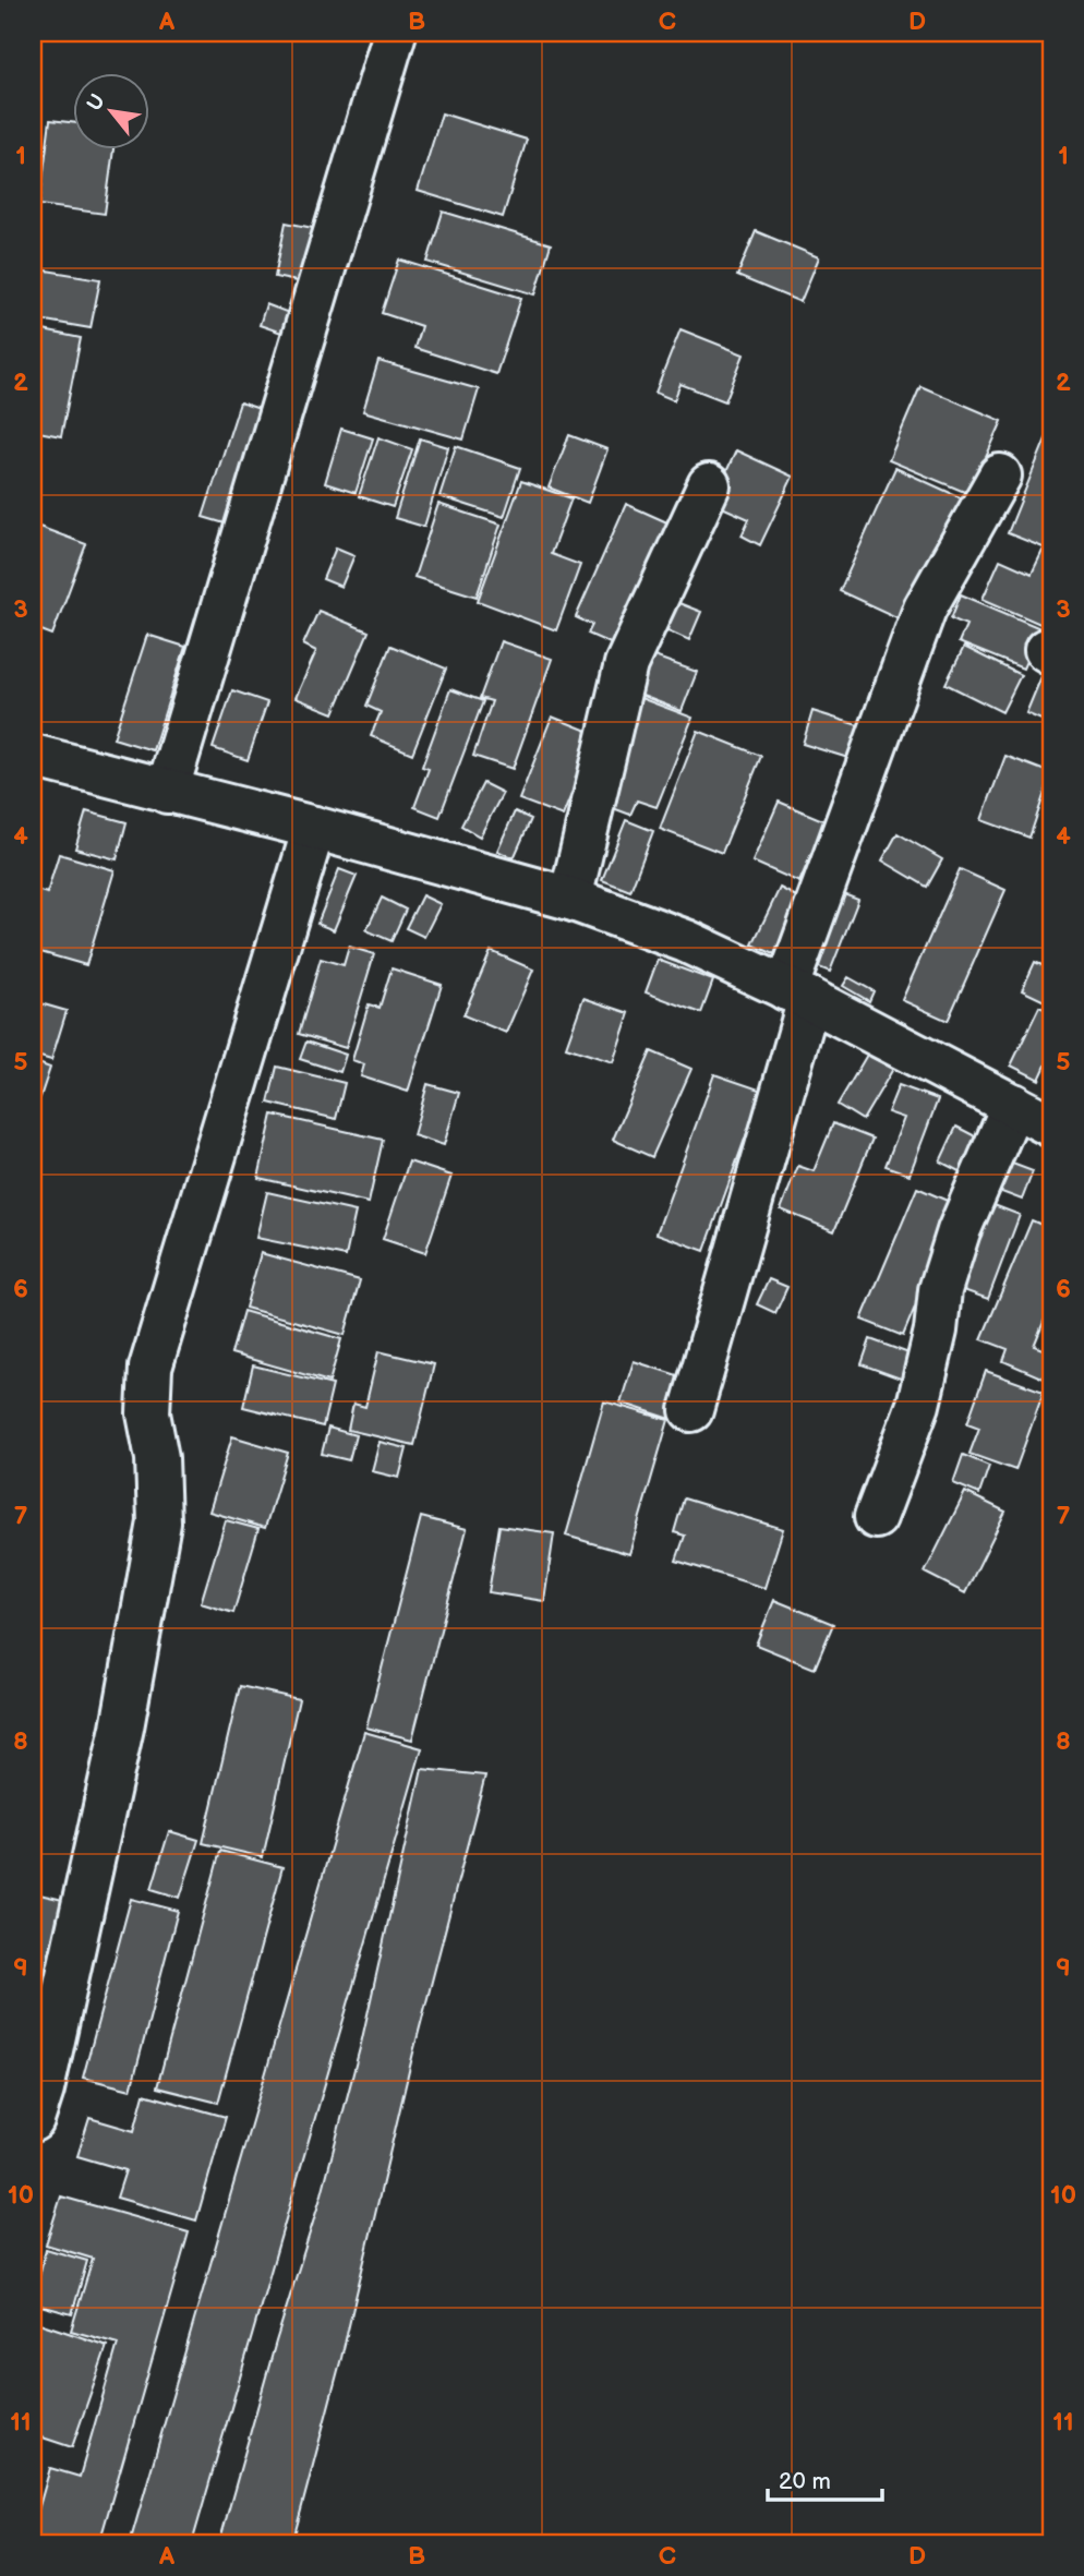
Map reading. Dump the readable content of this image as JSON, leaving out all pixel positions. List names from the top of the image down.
{
  "scale_bar": "20 m",
  "north": "top left",
  "grid": {
    "columns": [
      "A",
      "B",
      "C",
      "D"
    ],
    "rows": [
      "1",
      "2",
      "3",
      "4",
      "5",
      "6",
      "7",
      "8",
      "9",
      "10",
      "11"
    ]
  }
}
